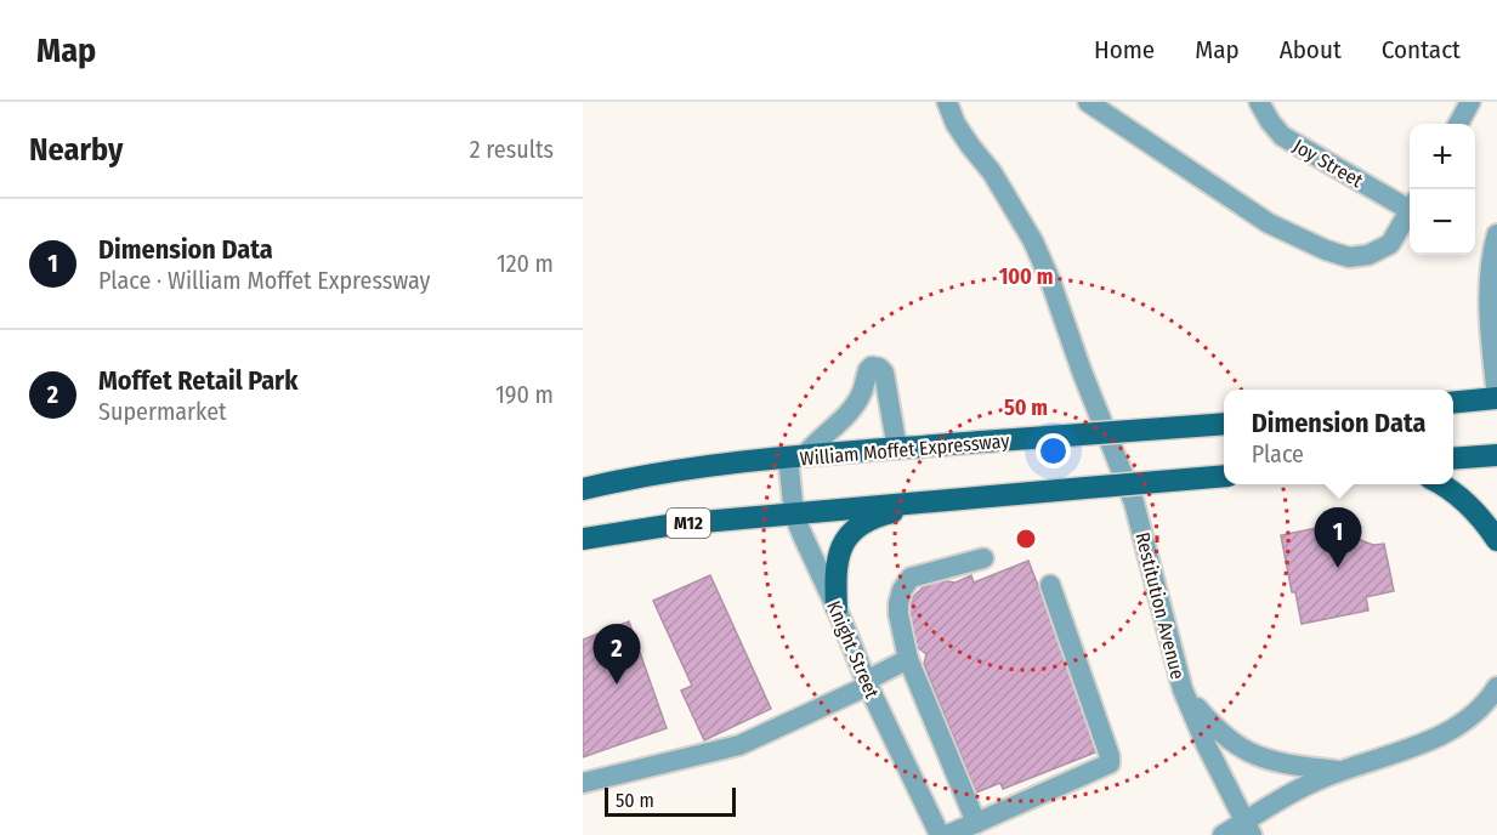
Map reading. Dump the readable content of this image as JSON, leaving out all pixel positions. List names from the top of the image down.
{
  "streets": {
    "main road": ["William Moffet Expressway", "M12"],
    "street": ["Joy Street", "Restitution Avenue", "Knight Street"]
  },
  "crossings": [
    ["William Moffet Expressway", "Knight Street"],
    ["M12", "Knight Street"]
  ],
  "scale_bar": "50 m",
  "page": {
    "header": "Map",
    "nav": [
      "Home",
      "Map",
      "About",
      "Contact"
    ],
    "heading": ["Nearby", "2 results"],
    "map_buttons": ["+", "−"],
    "list": [
      {
        "mark": "1",
        "name": "Dimension Data",
        "note": "Place · William Moffet Expressway",
        "value": "120 m"
      },
      {
        "mark": "2",
        "name": "Moffet Retail Park",
        "note": "Supermarket",
        "value": "190 m"
      }
    ],
    "popup": ["Dimension Data", "Place"],
    "pins": ["1", "2"],
    "scale": "50 m"
  },
  "rings": ["100 m", "50 m"]
}
